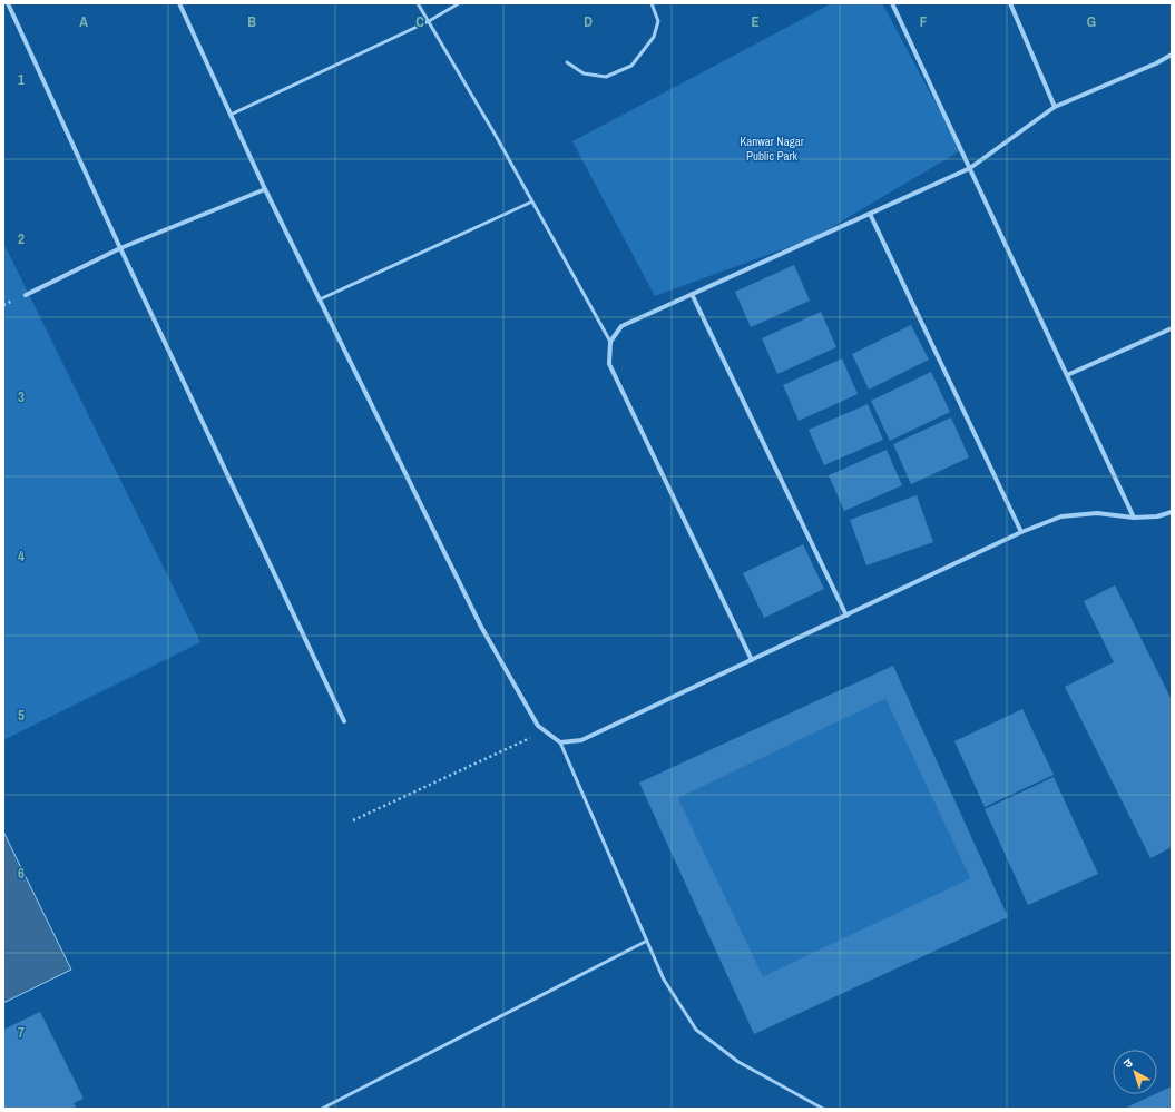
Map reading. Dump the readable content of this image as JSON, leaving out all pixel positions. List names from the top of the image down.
{
  "parks": ["Kanwar Nagar Public Park"],
  "north": "top left",
  "grid": {
    "columns": [
      "A",
      "B",
      "C",
      "D",
      "E",
      "F",
      "G"
    ],
    "rows": [
      "1",
      "2",
      "3",
      "4",
      "5",
      "6",
      "7"
    ]
  }
}
